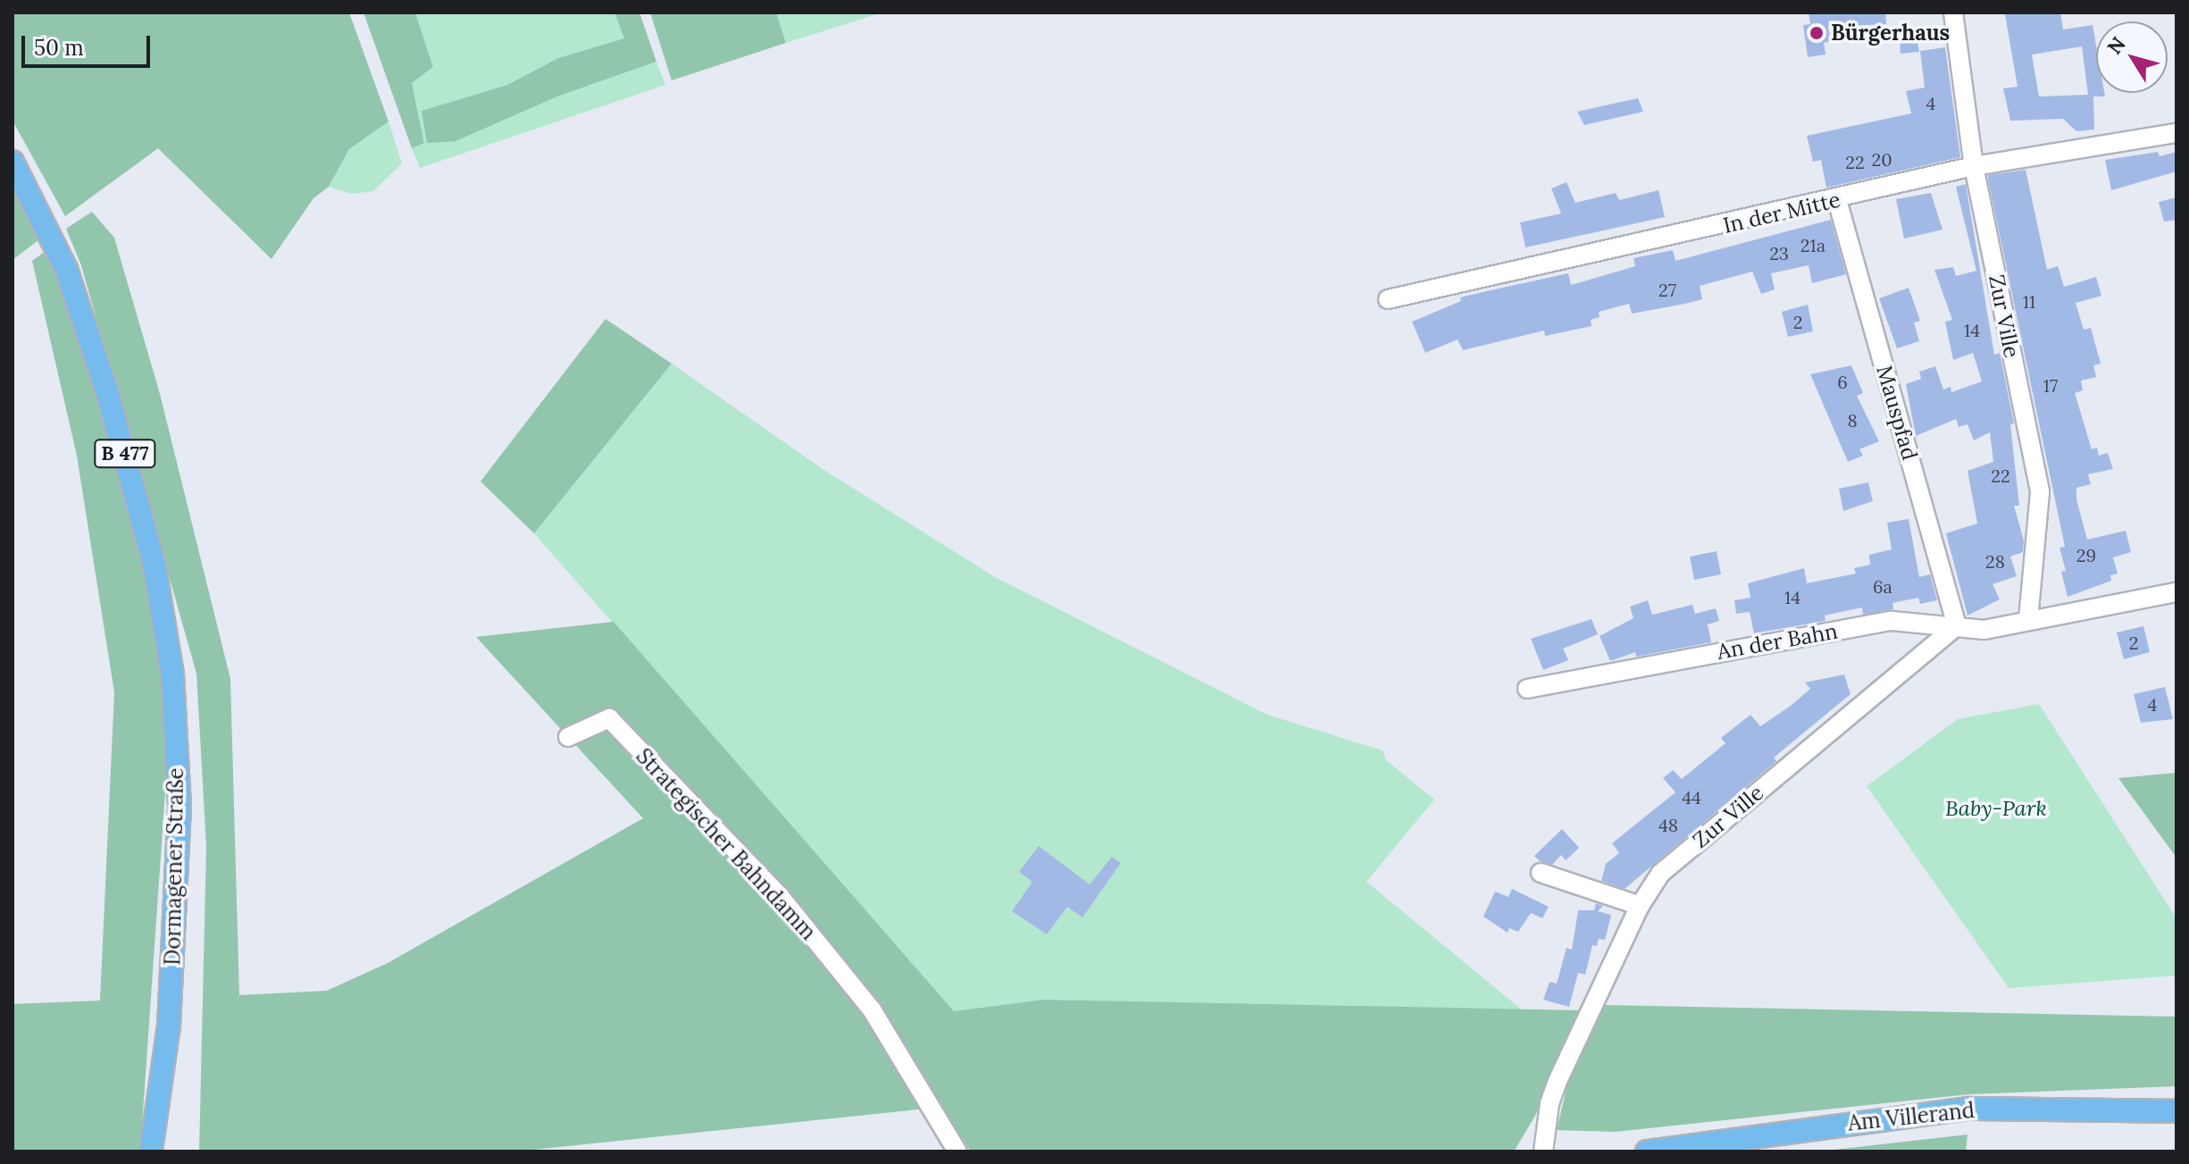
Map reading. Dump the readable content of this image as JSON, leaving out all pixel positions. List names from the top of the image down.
{
  "streets": {
    "main road": ["B 477", "Dormagener Straße", "Am Villerand"],
    "street": [
      "In der Mitte",
      "Zur Ville",
      "Mauspfad",
      "An der Bahn",
      "Strategischer Bahndamm"
    ]
  },
  "crossings": [
    ["In der Mitte", "Zur Ville"],
    ["In der Mitte", "Mauspfad"],
    ["Zur Ville", "Mauspfad"],
    ["Zur Ville", "An der Bahn"],
    ["Mauspfad", "An der Bahn"]
  ],
  "parks": ["Baby-Park"],
  "places": ["Bürgerhaus"],
  "house_numbers": [
    "4",
    "20",
    "22",
    "21a",
    "23",
    "27",
    "11",
    "2",
    "14",
    "6",
    "17",
    "8",
    "22",
    "29",
    "28",
    "6a",
    "14",
    "2",
    "4",
    "44",
    "48"
  ],
  "scale_bar": "50 m",
  "north": "top left"
}
